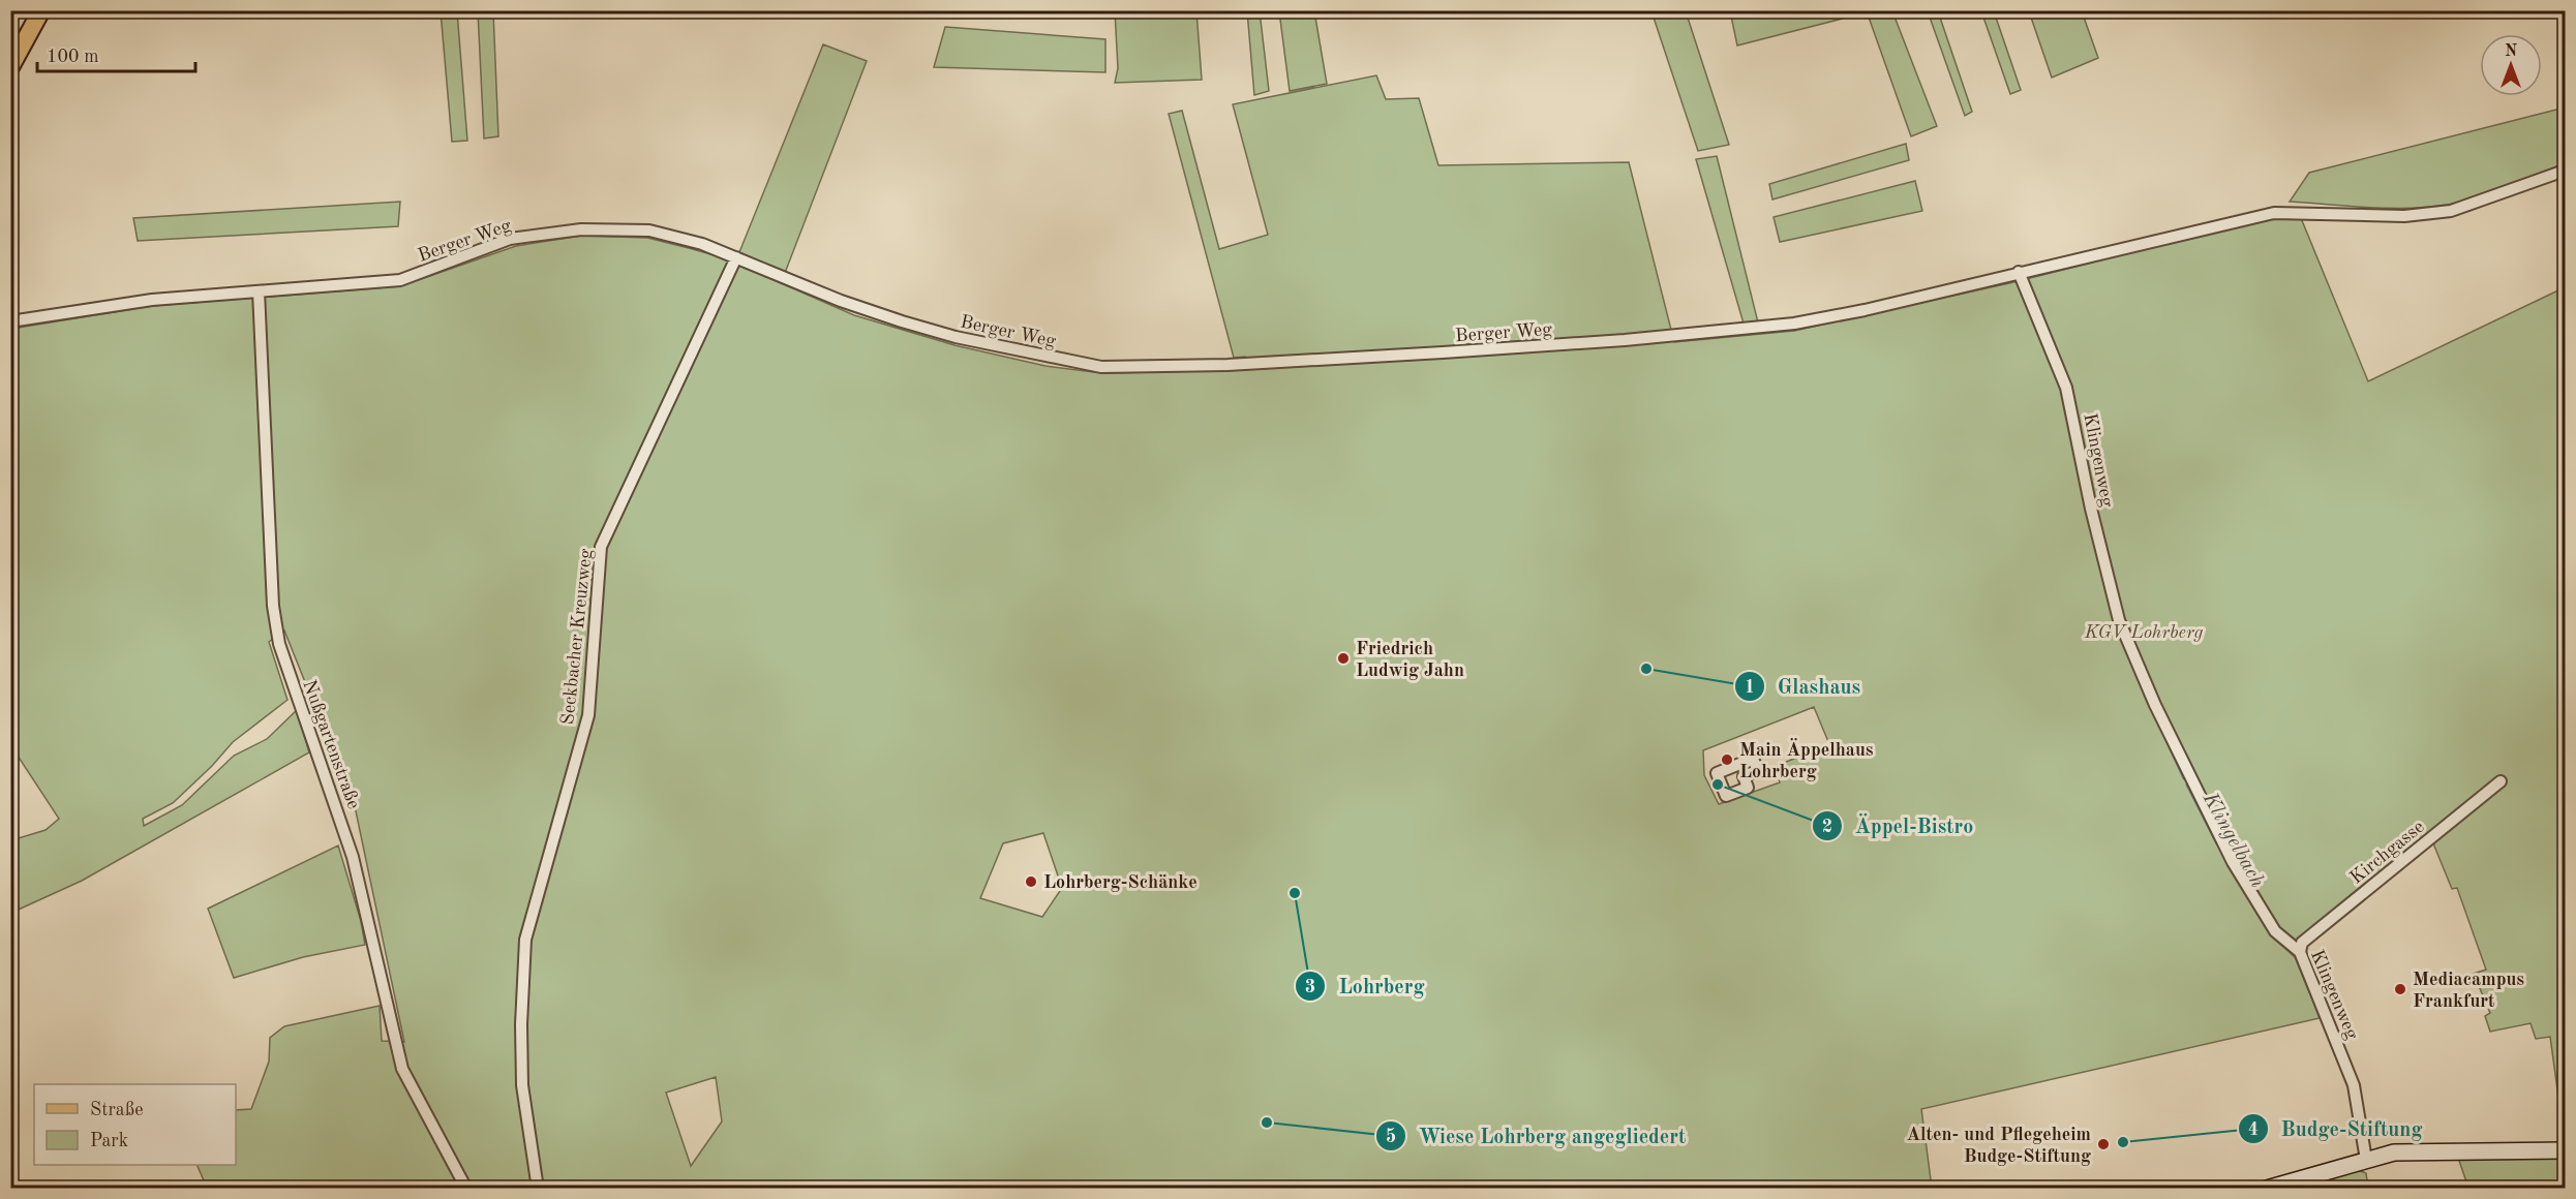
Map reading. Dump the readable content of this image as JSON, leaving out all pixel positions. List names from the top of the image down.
{
  "streets": {
    "street": [
      "Berger Weg",
      "Klingenweg",
      "Seckbacher Kreuzweg",
      "Nußgartenstraße",
      "Kirchgasse"
    ]
  },
  "crossings": [
    ["Berger Weg", "Klingenweg"],
    ["Berger Weg", "Seckbacher Kreuzweg"],
    ["Berger Weg", "Nußgartenstraße"],
    ["Klingenweg", "Kirchgasse"]
  ],
  "water": ["Klingelbach"],
  "parks": ["KGV Lohrberg"],
  "places": [
    "Friedrich Ludwig Jahn",
    "Glashaus",
    "Main Äppelhaus Lohrberg",
    "Äppel-Bistro",
    "Lohrberg-Schänke",
    "Lohrberg",
    "Mediacampus Frankfurt",
    "Wiese Lohrberg angegliedert",
    "Budge-Stiftung",
    "Alten- und Pflegeheim Budge-Stiftung"
  ],
  "legend": ["Straße", "Park"],
  "scale_bar": "100 m",
  "north": "top"
}
